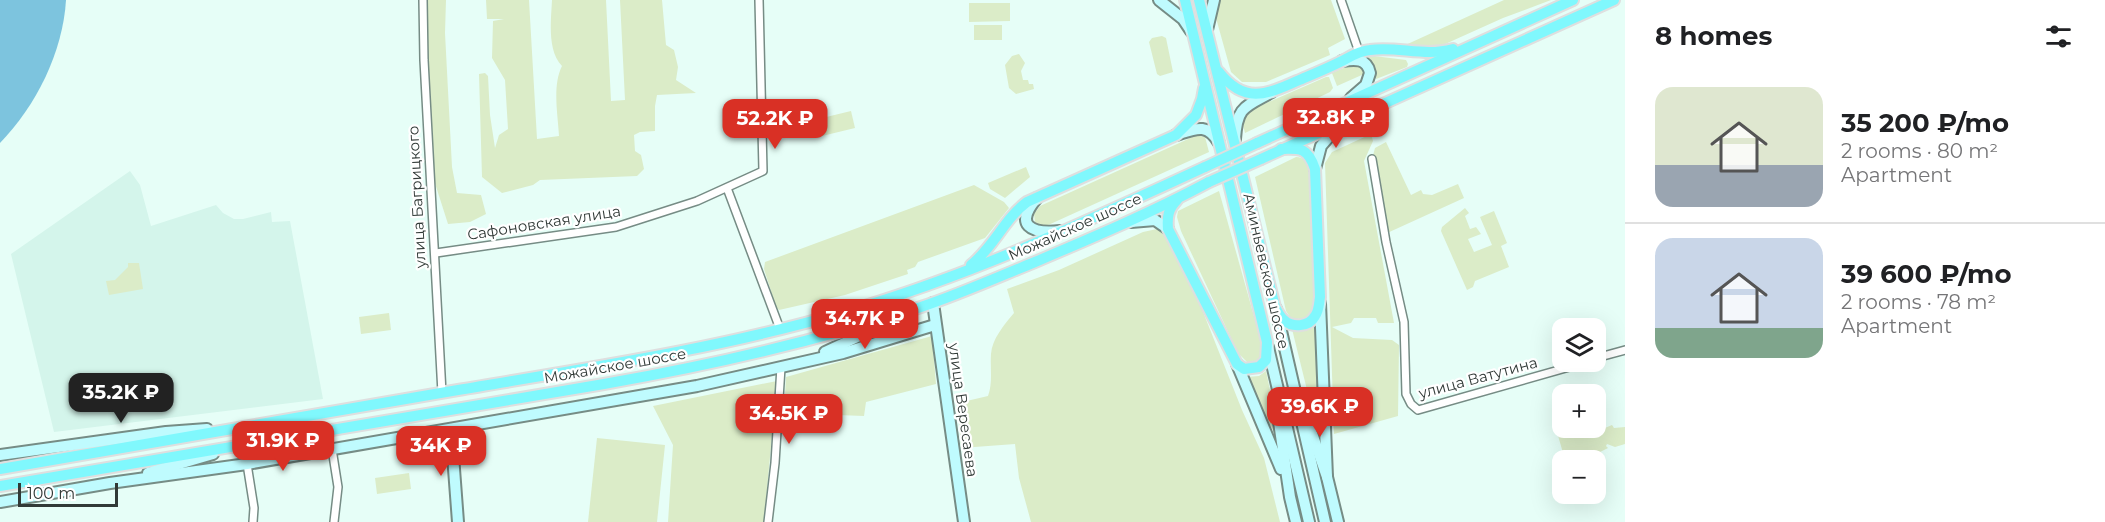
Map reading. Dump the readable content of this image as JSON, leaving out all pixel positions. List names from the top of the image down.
{
  "streets": {
    "main road": ["Можайское шоссе", "Аминьевское шоссе", "улица Вересаева"],
    "street": ["улица Багрицкого", "Сафоновская улица", "улица Ватутина"]
  },
  "crossings": [
    ["улица Багрицкого", "Сафоновская улица"],
    ["улица Багрицкого", "Можайское шоссе"],
    ["Можайское шоссе", "улица Вересаева"]
  ],
  "scale_bar": "100 m",
  "page": {
    "heading": "8 homes",
    "list": [
      {
        "name": "35 200 ₽/mo",
        "note": "2 rooms · 80 m² · Apartment"
      },
      {
        "name": "39 600 ₽/mo",
        "note": "2 rooms · 78 m² · Apartment"
      }
    ],
    "price": [
      "32.8K ₽",
      "52.2K ₽",
      "34.7K ₽",
      "35.2K ₽",
      "39.6K ₽",
      "34.5K ₽",
      "31.9K ₽",
      "34K ₽"
    ],
    "map_buttons": ["+", "−"],
    "scale": "100 m"
  }
}
